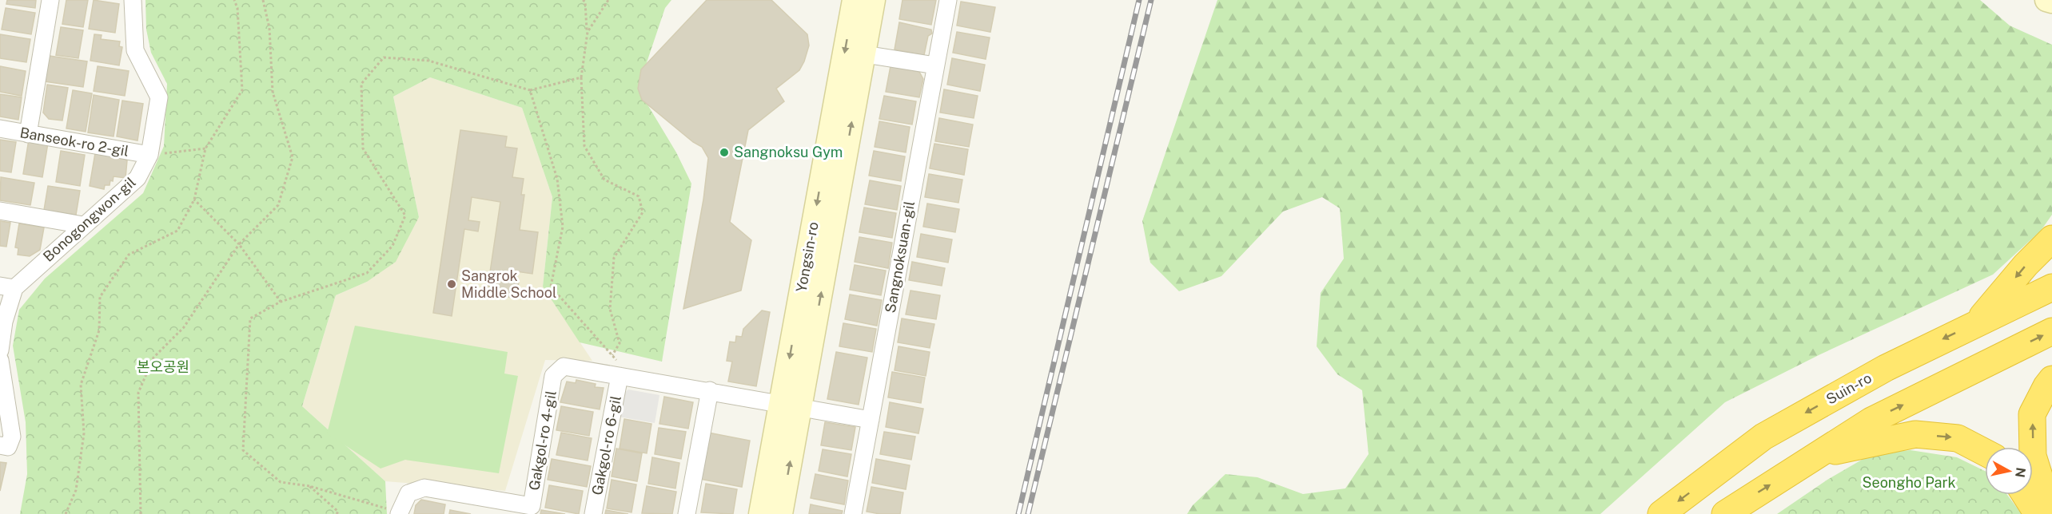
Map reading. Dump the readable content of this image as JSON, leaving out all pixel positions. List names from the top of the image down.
{
  "streets": {
    "highway": ["Suin-ro"],
    "main road": ["Yongsin-ro"],
    "street": [
      "Banseok-ro 2-gil",
      "Bonogongwon-gil",
      "Sangnoksuan-gil",
      "Gakgol-ro 4-gil",
      "Gakgol-ro 6-gil"
    ]
  },
  "crossings": [
    ["Banseok-ro 2-gil", "Bonogongwon-gil"],
    ["Yongsin-ro", "Gakgol-ro 4-gil"],
    ["Sangnoksuan-gil", "Gakgol-ro 4-gil"],
    ["Gakgol-ro 4-gil", "Gakgol-ro 6-gil"]
  ],
  "parks": ["본오공원", "Seongho Park"],
  "places": ["Sangnoksu Gym", "Sangrok Middle School"],
  "north": "right"
}
